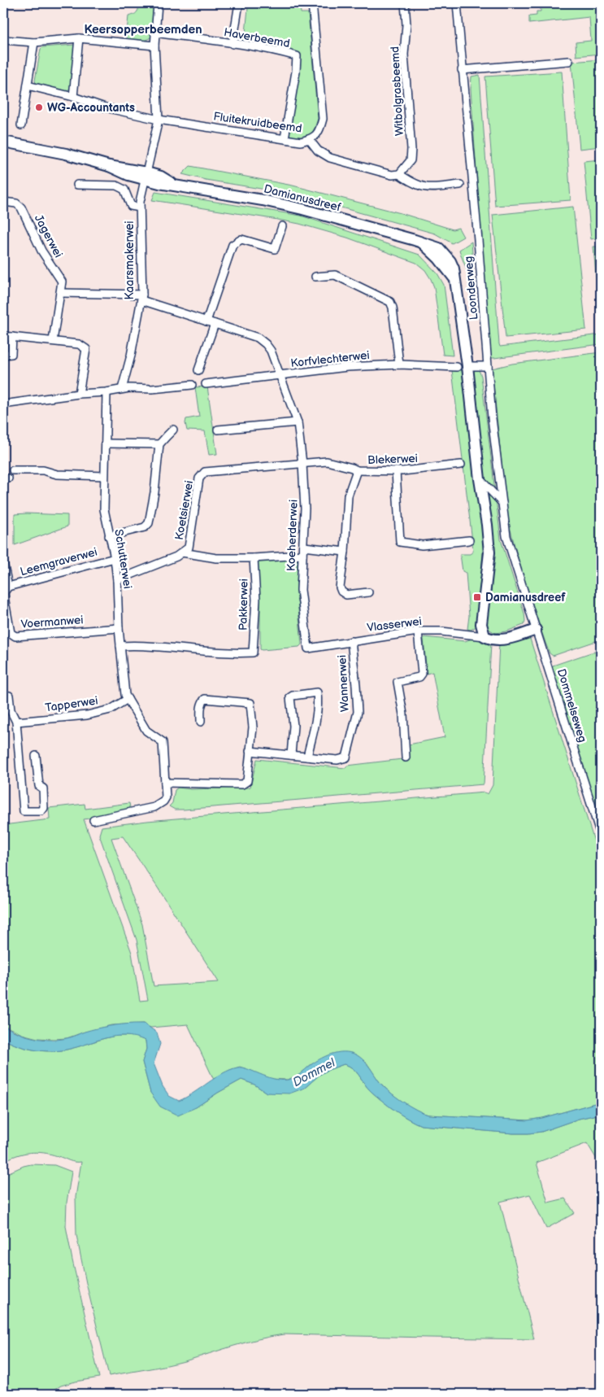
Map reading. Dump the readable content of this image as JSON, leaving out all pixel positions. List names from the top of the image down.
{
  "streets": {
    "street": [
      "Haverbeemd",
      "Witbolgrasbeemd",
      "Fluitekruidbeemd",
      "Damianusdreef",
      "Jagerwei",
      "Kaarsmakerwei",
      "Loonderweg",
      "Korfvlechterwei",
      "Blekerwei",
      "Koetsierwei",
      "Koeherderwei",
      "Schutterwei",
      "Leemgraverwei",
      "Pakkerwei",
      "Voermanwei",
      "Vlasserwei",
      "Wannerwei",
      "Tapperwei",
      "Dommelseweg"
    ]
  },
  "crossings": [
    ["Haverbeemd", "Fluitekruidbeemd"],
    ["Haverbeemd", "Kaarsmakerwei"],
    ["Fluitekruidbeemd", "Kaarsmakerwei"],
    ["Damianusdreef", "Kaarsmakerwei"],
    ["Damianusdreef", "Korfvlechterwei"],
    ["Damianusdreef", "Vlasserwei"],
    ["Jagerwei", "Koeherderwei"],
    ["Kaarsmakerwei", "Koeherderwei"],
    ["Loonderweg", "Korfvlechterwei"],
    ["Loonderweg", "Dommelseweg"],
    ["Korfvlechterwei", "Koeherderwei"],
    ["Blekerwei", "Koetsierwei"],
    ["Blekerwei", "Koeherderwei"],
    ["Koetsierwei", "Koeherderwei"],
    ["Koetsierwei", "Schutterwei"],
    ["Koeherderwei", "Vlasserwei"],
    ["Schutterwei", "Leemgraverwei"],
    ["Schutterwei", "Pakkerwei"],
    ["Schutterwei", "Voermanwei"],
    ["Schutterwei", "Tapperwei"],
    ["Leemgraverwei", "Voermanwei"],
    ["Vlasserwei", "Wannerwei"]
  ],
  "districts": ["Keersopperbeemden"],
  "water": ["Dommel"],
  "places": {
    "other": ["WG-Accountants"],
    "transit": ["Damianusdreef"]
  }
}
